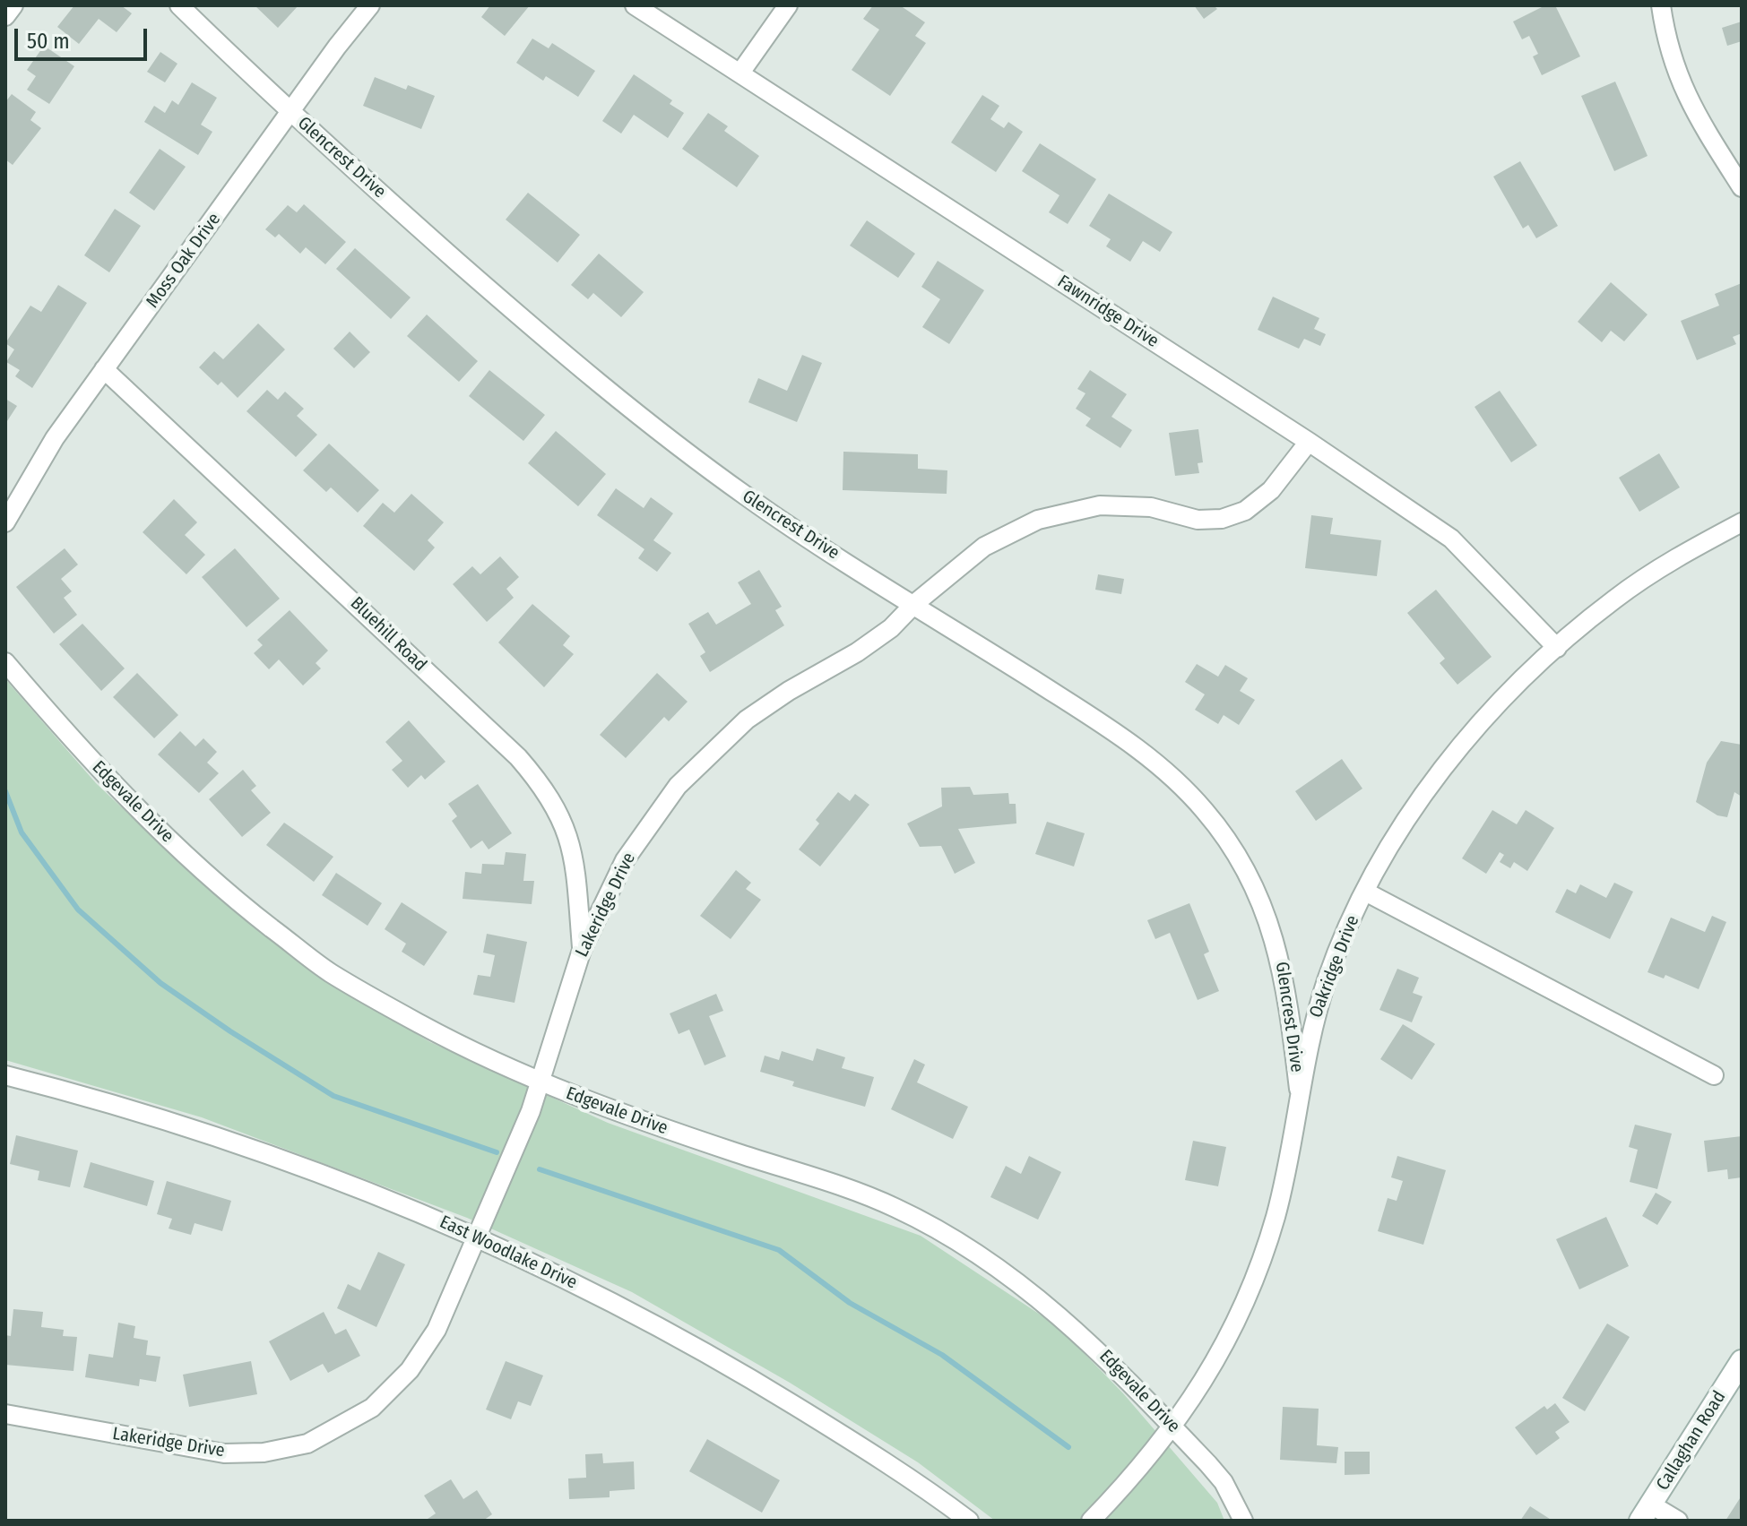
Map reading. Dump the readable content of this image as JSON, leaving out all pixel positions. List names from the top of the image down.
{
  "streets": {
    "main road": ["Callaghan Road"],
    "street": [
      "Glencrest Drive",
      "Moss Oak Drive",
      "Fawnridge Drive",
      "Bluehill Road",
      "Edgevale Drive",
      "Lakeridge Drive",
      "Oakridge Drive",
      "East Woodlake Drive"
    ]
  },
  "crossings": [
    ["Glencrest Drive", "Moss Oak Drive"],
    ["Glencrest Drive", "Lakeridge Drive"],
    ["Glencrest Drive", "Oakridge Drive"],
    ["Moss Oak Drive", "Bluehill Road"],
    ["Fawnridge Drive", "Lakeridge Drive"],
    ["Fawnridge Drive", "Oakridge Drive"],
    ["Bluehill Road", "Lakeridge Drive"],
    ["Edgevale Drive", "Lakeridge Drive"],
    ["Edgevale Drive", "Oakridge Drive"],
    ["Lakeridge Drive", "East Woodlake Drive"]
  ],
  "scale_bar": "50 m"
}
